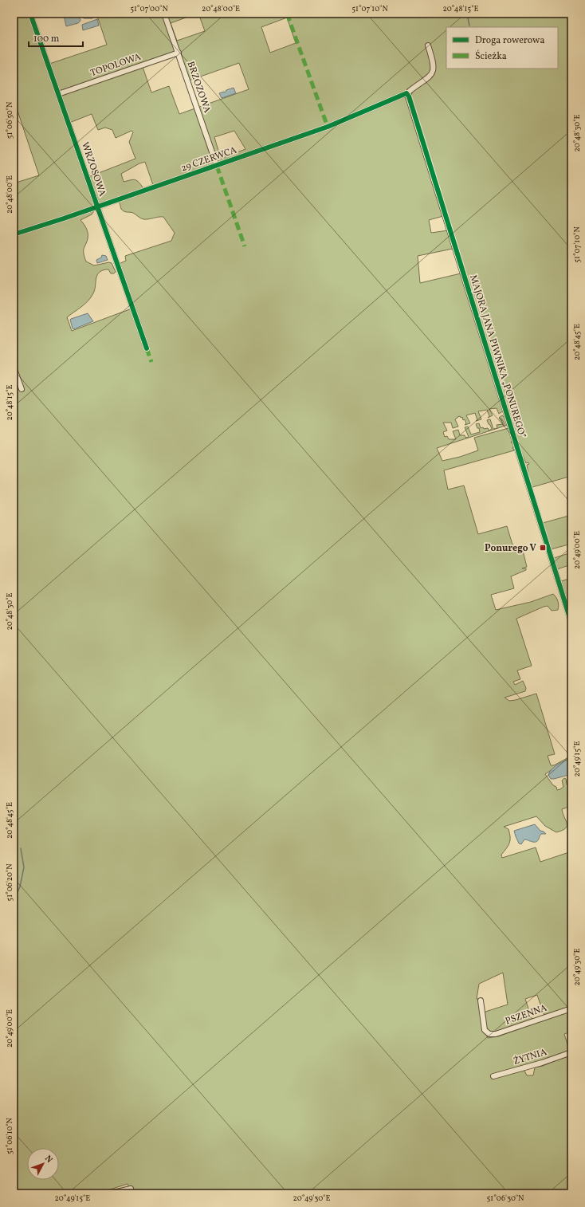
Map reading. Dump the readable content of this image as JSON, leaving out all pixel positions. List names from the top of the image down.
{
  "streets": {
    "street": [
      "TOPOLOWA",
      "BRZOZOWA",
      "29 CZERWCA",
      "WRZOSOWA",
      "MAJORA JANA PIWNIKA „PONUREGO”",
      "PSZENNA",
      "ŻYTNIA"
    ]
  },
  "crossings": [
    ["TOPOLOWA", "BRZOZOWA"],
    ["TOPOLOWA", "WRZOSOWA"],
    ["BRZOZOWA", "29 CZERWCA"],
    ["29 CZERWCA", "WRZOSOWA"],
    ["29 CZERWCA", "MAJORA JANA PIWNIKA „PONUREGO”"]
  ],
  "places": {
    "transit": ["Ponurego V"]
  },
  "legend": ["Droga rowerowa", "Ścieżka"],
  "scale_bar": "100 m",
  "north": "top right",
  "coordinates": [
    "51°07'00\"N",
    "20°48'00\"E",
    "51°07'10\"N",
    "20°48'15\"E",
    "51°06'50\"N",
    "20°48'30\"E",
    "20°48'45\"E",
    "20°49'00\"E",
    "20°49'15\"E",
    "51°06'20\"N",
    "20°49'30\"E",
    "51°06'10\"N",
    "51°06'30\"N"
  ]
}
